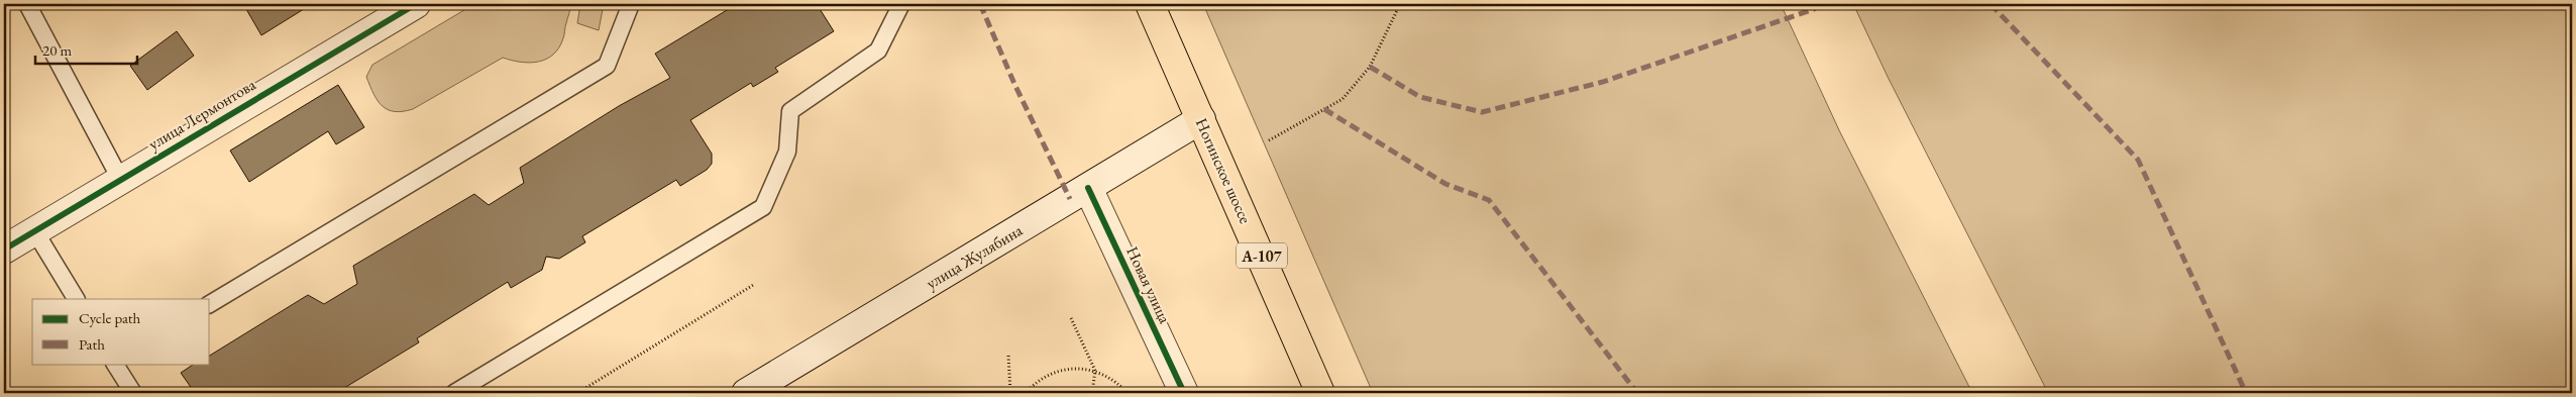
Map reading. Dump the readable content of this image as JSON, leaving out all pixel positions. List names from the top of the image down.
{
  "streets": {
    "highway": ["Ногинское шоссе", "А-107"],
    "street": ["улица Лермонтова", "улица Жулябина", "Новая улица"]
  },
  "crossings": [
    ["Ногинское шоссе", "улица Жулябина"],
    ["улица Жулябина", "Новая улица"]
  ],
  "legend": ["Cycle path", "Path"],
  "scale_bar": "20 m"
}
